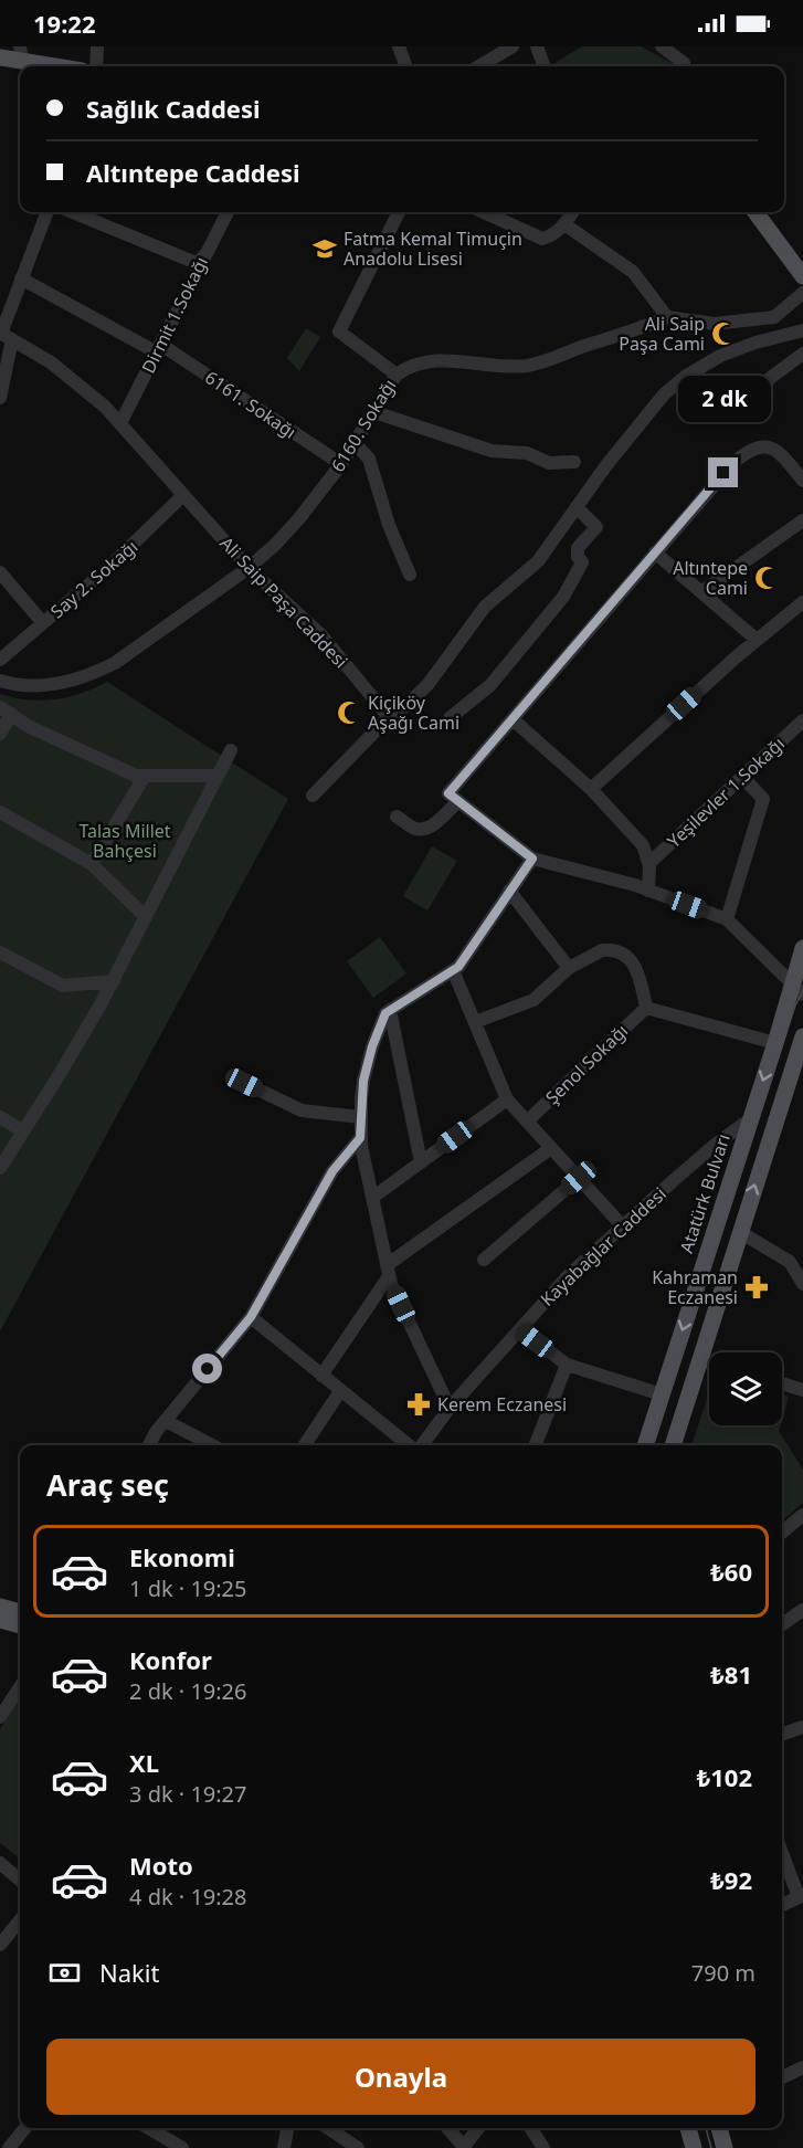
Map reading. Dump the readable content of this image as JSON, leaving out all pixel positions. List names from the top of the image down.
{
  "streets": {
    "main road": ["Atatürk Bulvarı"],
    "street": [
      "Dirmit 1.Sokağı",
      "6161. Sokağı",
      "6160. Sokağı",
      "Say 2. Sokağı",
      "Ali Saip Paşa Caddesi",
      "Yeşilevler 1.Sokağı",
      "Şenol Sokağı",
      "Kayabağlar Caddesi"
    ]
  },
  "crossings": [
    ["Dirmit 1.Sokağı", "6161. Sokağı"],
    ["Dirmit 1.Sokağı", "Ali Saip Paşa Caddesi"],
    ["6161. Sokağı", "6160. Sokağı"],
    ["6160. Sokağı", "Ali Saip Paşa Caddesi"],
    ["Say 2. Sokağı", "Ali Saip Paşa Caddesi"],
    ["Atatürk Bulvarı", "Kayabağlar Caddesi"]
  ],
  "parks": ["Talas Millet Bahçesi"],
  "places": {
    "school or university": ["Fatma Kemal Timuçin Anadolu Lisesi"],
    "mosque": ["Ali Saip Paşa Cami", "Altıntepe Cami", "Kiçiköy Aşağı Cami"],
    "pharmacy": ["Kahraman Eczanesi", "Kerem Eczanesi"]
  },
  "page": {
    "status": "19:22",
    "banner": ["Sağlık Caddesi", "Altıntepe Caddesi"],
    "bubble": "2 dk",
    "heading": "Araç seç",
    "list": [
      {
        "name": "Ekonomi",
        "note": "1 dk · 19:25",
        "value": "₺60"
      },
      {
        "name": "Konfor",
        "note": "2 dk · 19:26",
        "value": "₺81"
      },
      {
        "name": "XL",
        "note": "3 dk · 19:27",
        "value": "₺102"
      },
      {
        "name": "Moto",
        "note": "4 dk · 19:28",
        "value": "₺92"
      }
    ],
    "pay": ["Nakit", "790 m"],
    "buttons": "Onayla"
  }
}
